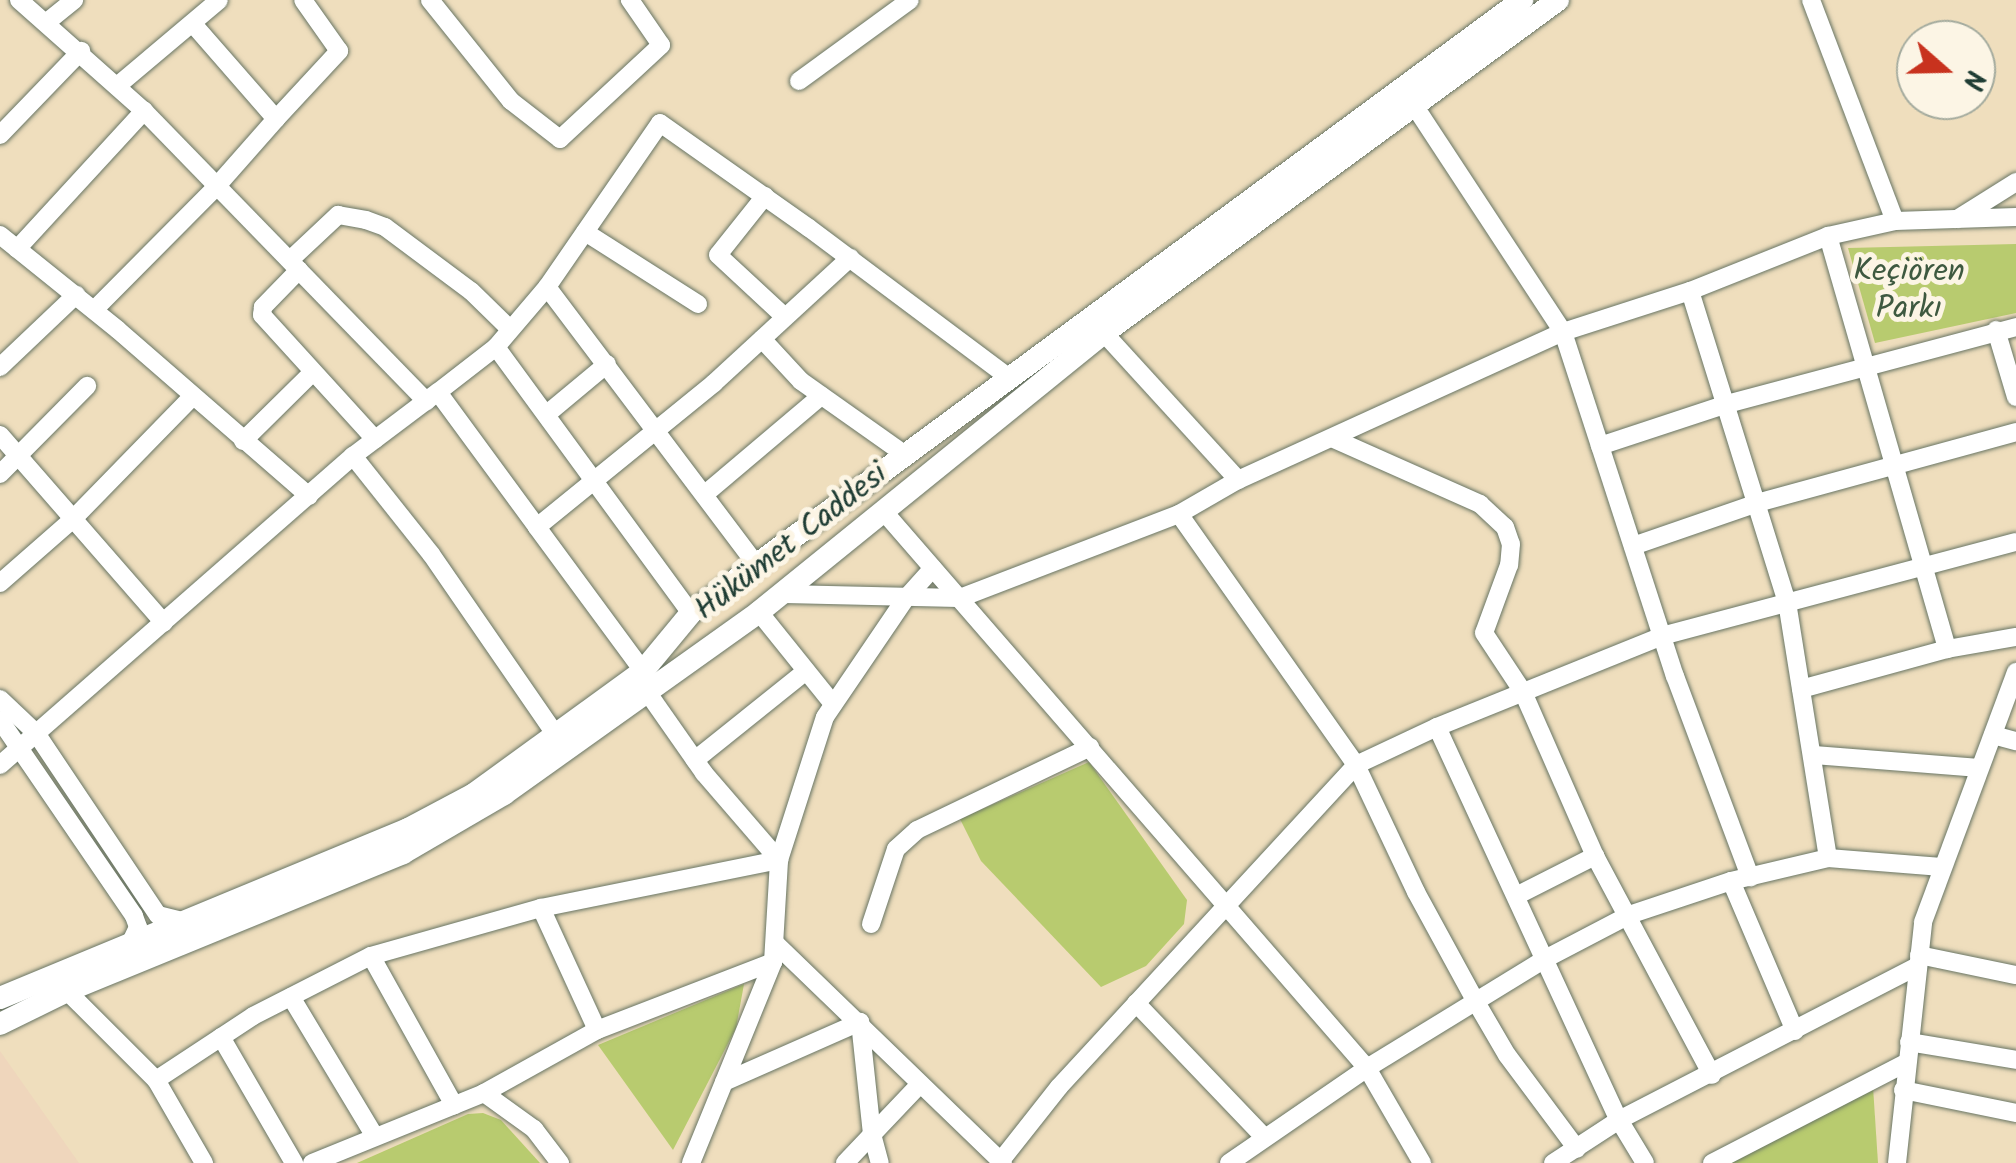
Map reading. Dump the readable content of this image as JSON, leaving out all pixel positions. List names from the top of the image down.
{
  "streets": {
    "main road": ["Hükümet Caddesi"]
  },
  "parks": ["Keçiören Parkı"],
  "north": "right"
}
